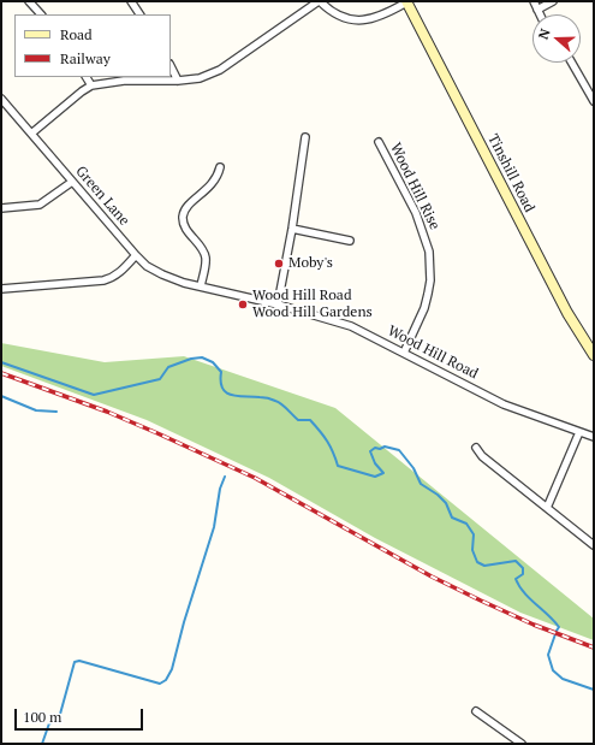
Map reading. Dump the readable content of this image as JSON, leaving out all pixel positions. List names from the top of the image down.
{
  "streets": {
    "street": [
      "Tinshill Road",
      "Wood Hill Rise",
      "Green Lane",
      "Wood Hill Road"
    ]
  },
  "crossings": [
    ["Wood Hill Rise", "Wood Hill Road"],
    ["Green Lane", "Wood Hill Road"]
  ],
  "places": ["Moby's", "Wood Hill Road Wood Hill Gardens"],
  "legend": ["Road", "Railway"],
  "scale_bar": "100 m",
  "north": "left"
}
